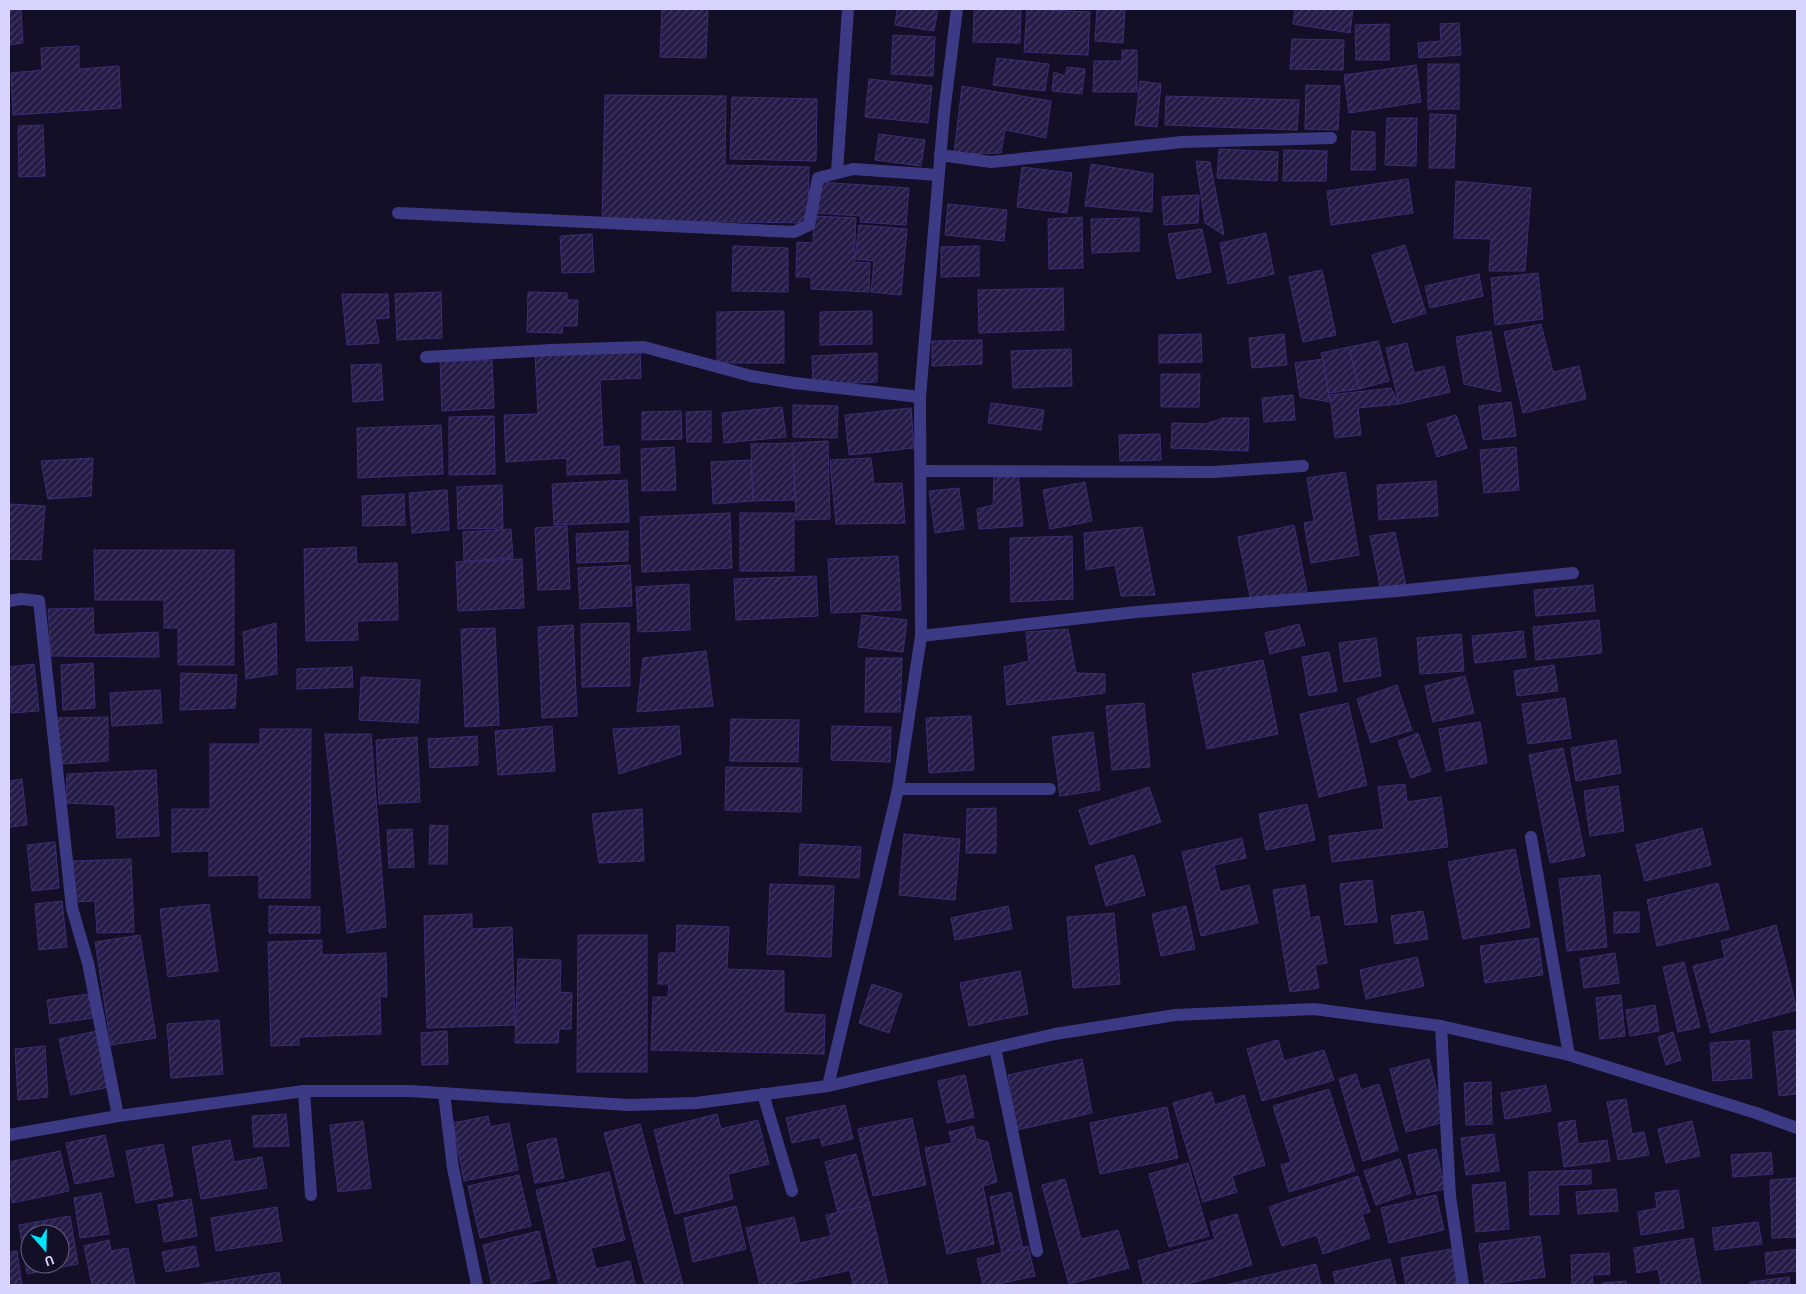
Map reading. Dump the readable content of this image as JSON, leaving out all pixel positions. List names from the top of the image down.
{
  "north": "bottom"
}
